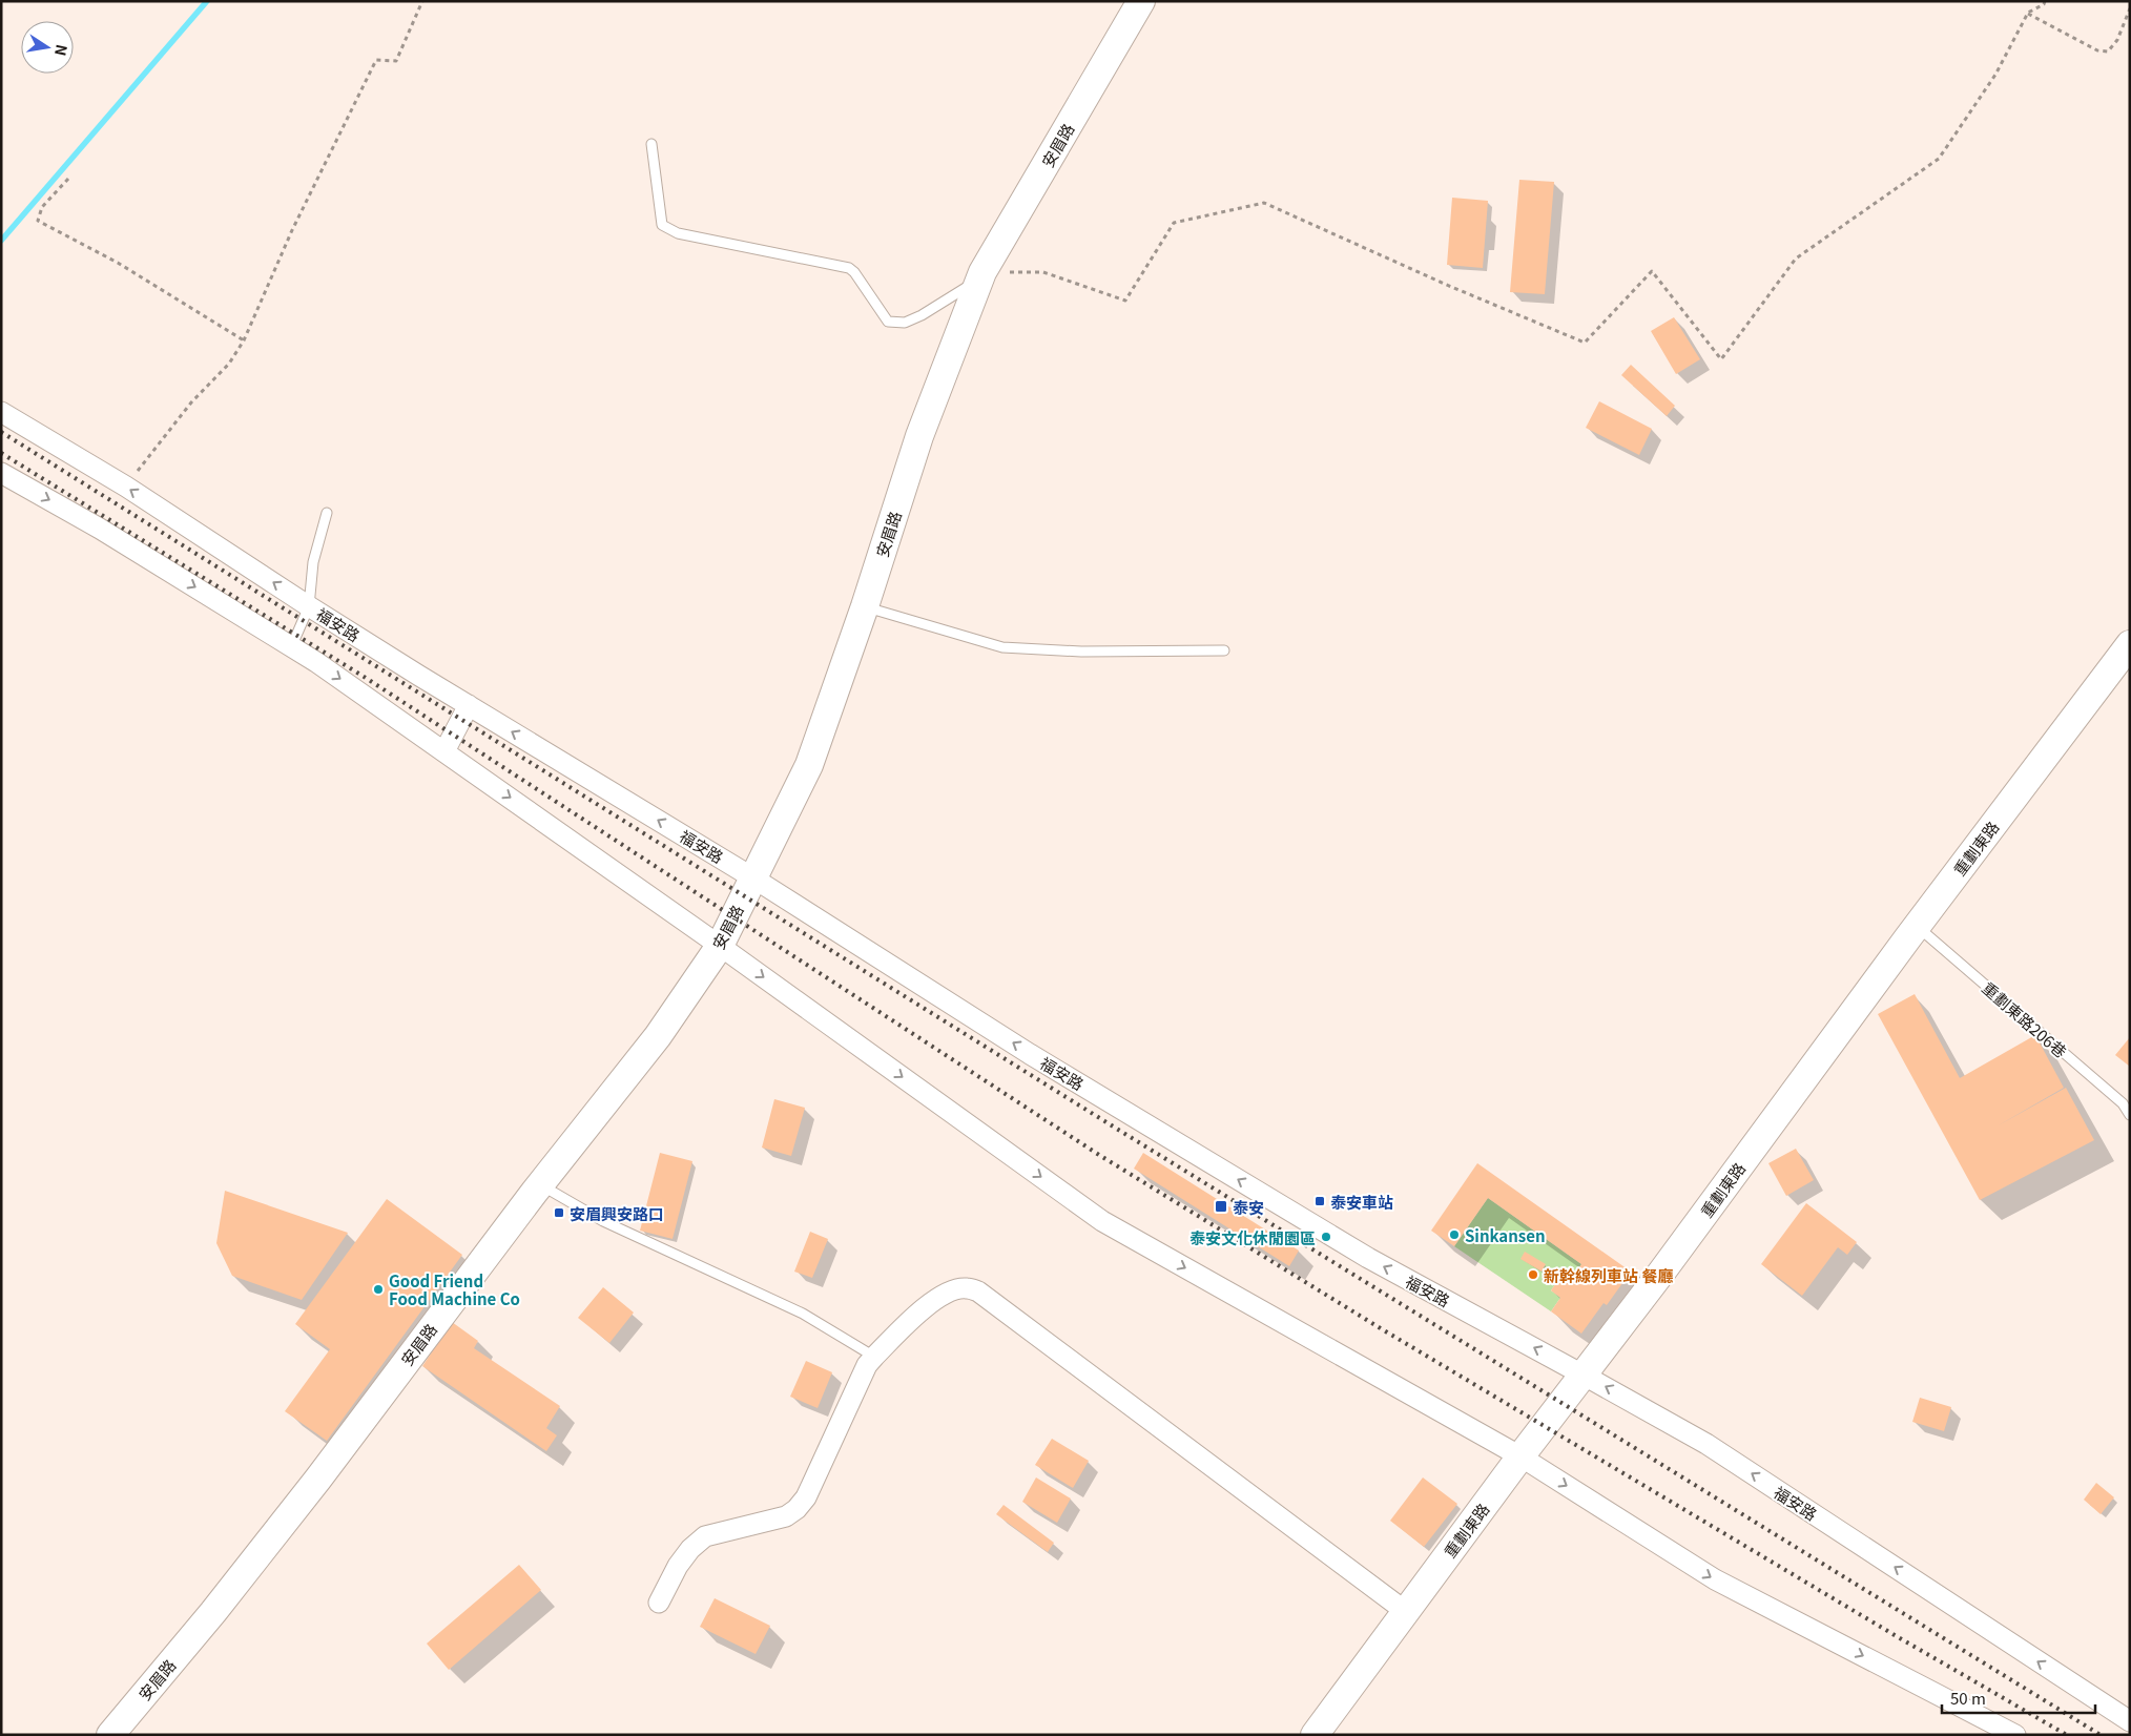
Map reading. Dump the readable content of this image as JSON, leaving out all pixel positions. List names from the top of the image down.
{
  "streets": {
    "street": ["安眉路", "福安路", "重劃東路"],
    "lane": ["重劃東路206巷"]
  },
  "crossings": [
    ["安眉路", "福安路"],
    ["福安路", "重劃東路"],
    ["重劃東路", "重劃東路206巷"]
  ],
  "places": {
    "transit": ["泰安車站", "泰安", "安眉興安路口"],
    "other": [
      "Sinkansen",
      "泰安文化休閒園區",
      "新幹線列車站 餐廳",
      "Good Friend Food Machine Co"
    ]
  },
  "scale_bar": "50 m",
  "north": "right"
}
